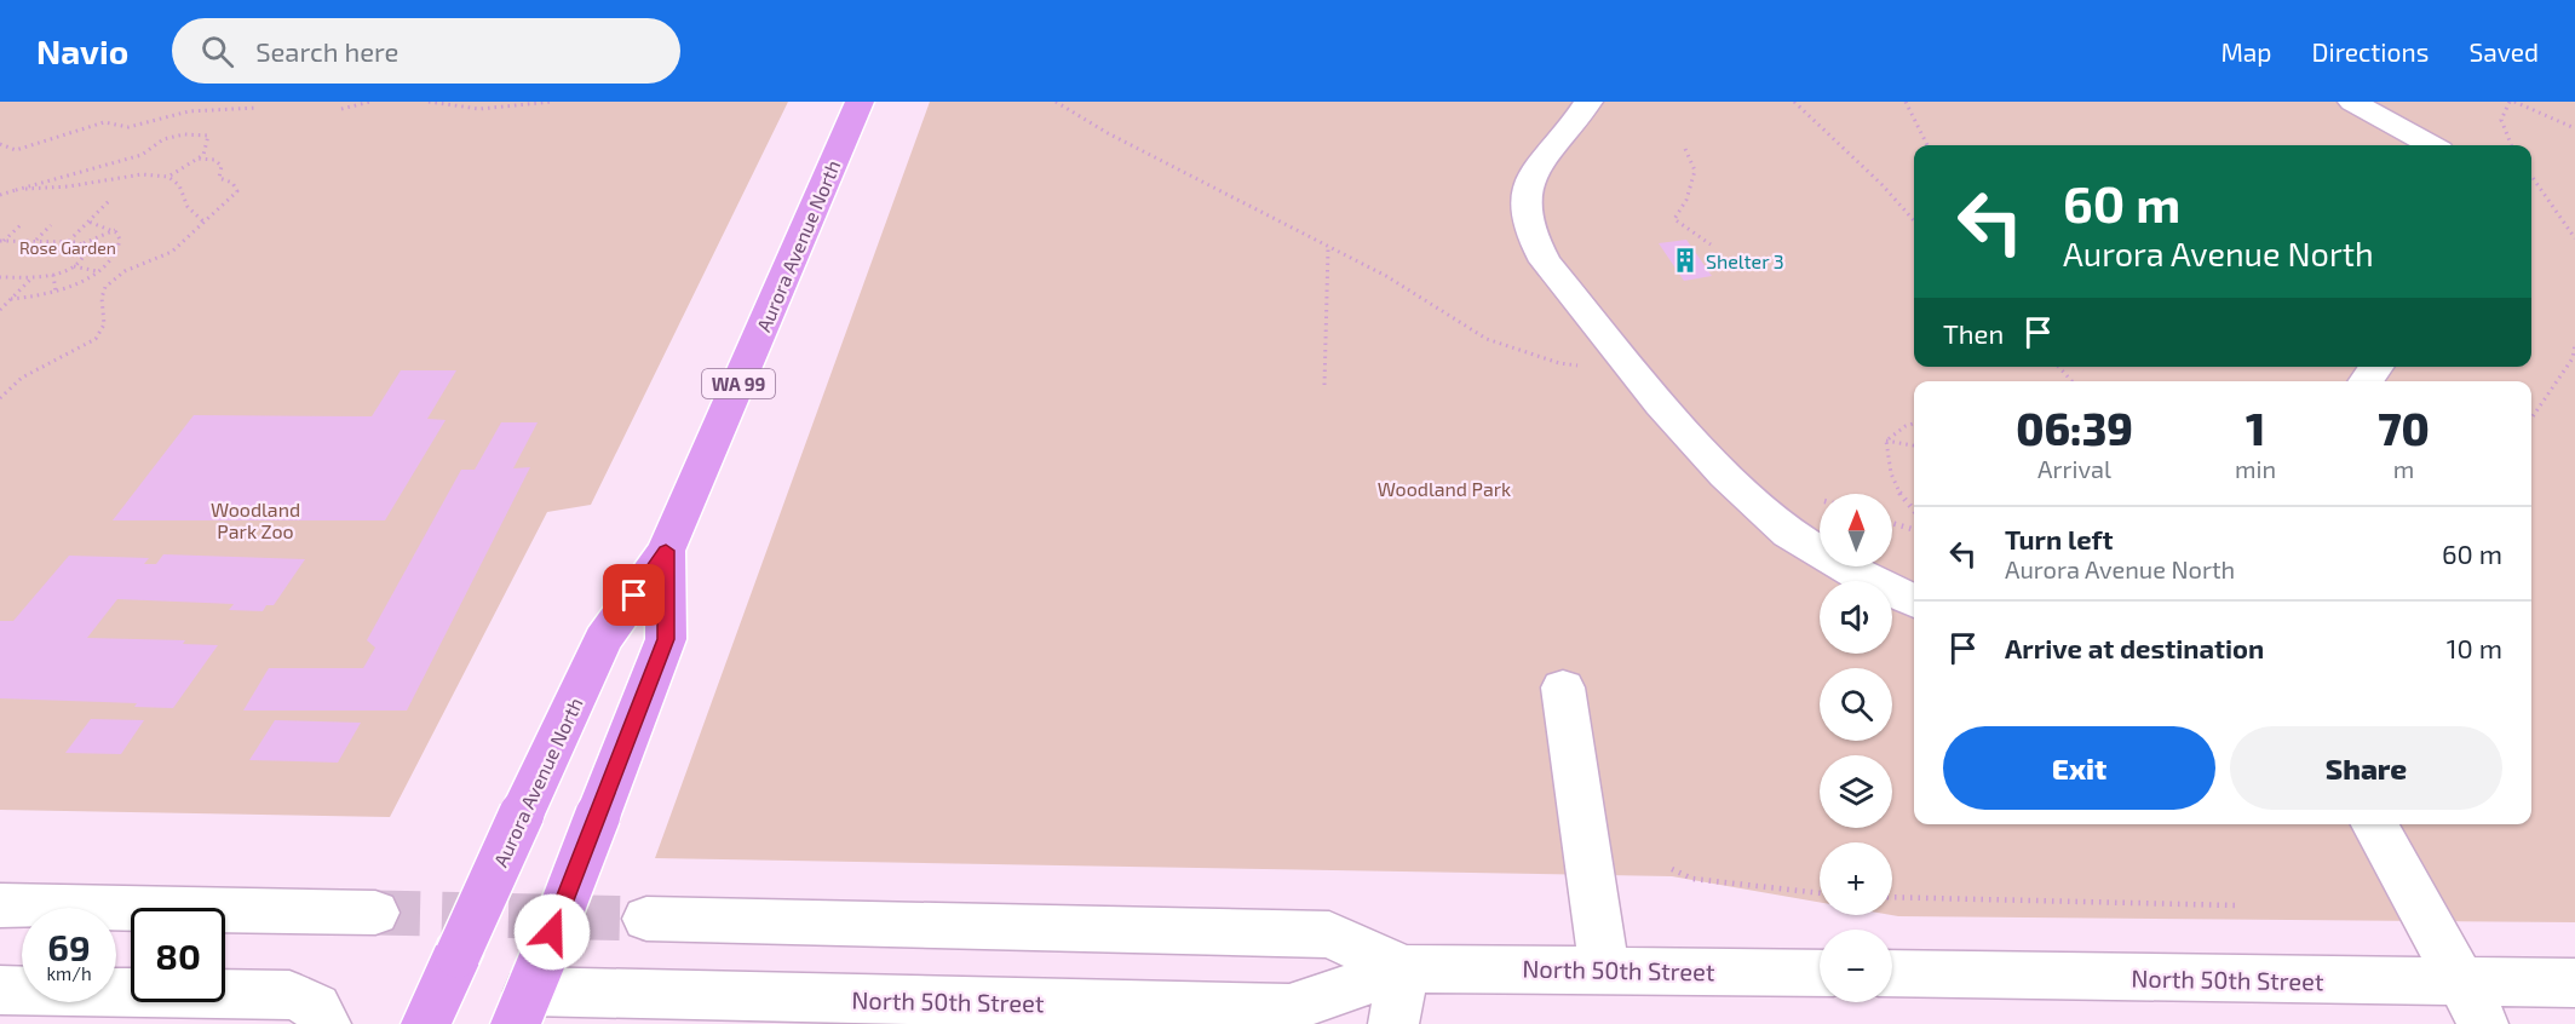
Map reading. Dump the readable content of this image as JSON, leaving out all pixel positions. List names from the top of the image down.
{
  "streets": {
    "highway": ["Aurora Avenue North", "WA 99"],
    "street": ["North 50th Street"]
  },
  "crossings": [
    ["Aurora Avenue North", "North 50th Street"]
  ],
  "parks": ["Rose Garden", "Woodland Park", "Woodland Park Zoo"],
  "places": {
    "building": ["Shelter 3"]
  },
  "north": "top",
  "page": {
    "header": "Navio",
    "search": "Search here",
    "nav": ["Map", "Directions", "Saved"],
    "turn": ["60 m", "Aurora Avenue North"],
    "then": "Then",
    "eta": [
      "06:39",
      "Arrival",
      "1",
      "min",
      "70",
      "m"
    ],
    "map_buttons": ["+", "−"],
    "list": [
      {
        "name": "Turn left",
        "note": "Aurora Avenue North",
        "value": "60 m"
      },
      {
        "name": "Arrive at destination",
        "value": "10 m"
      }
    ],
    "buttons": ["Exit", "Share"],
    "speed": "69 km/h",
    "limit": "80"
  }
}
